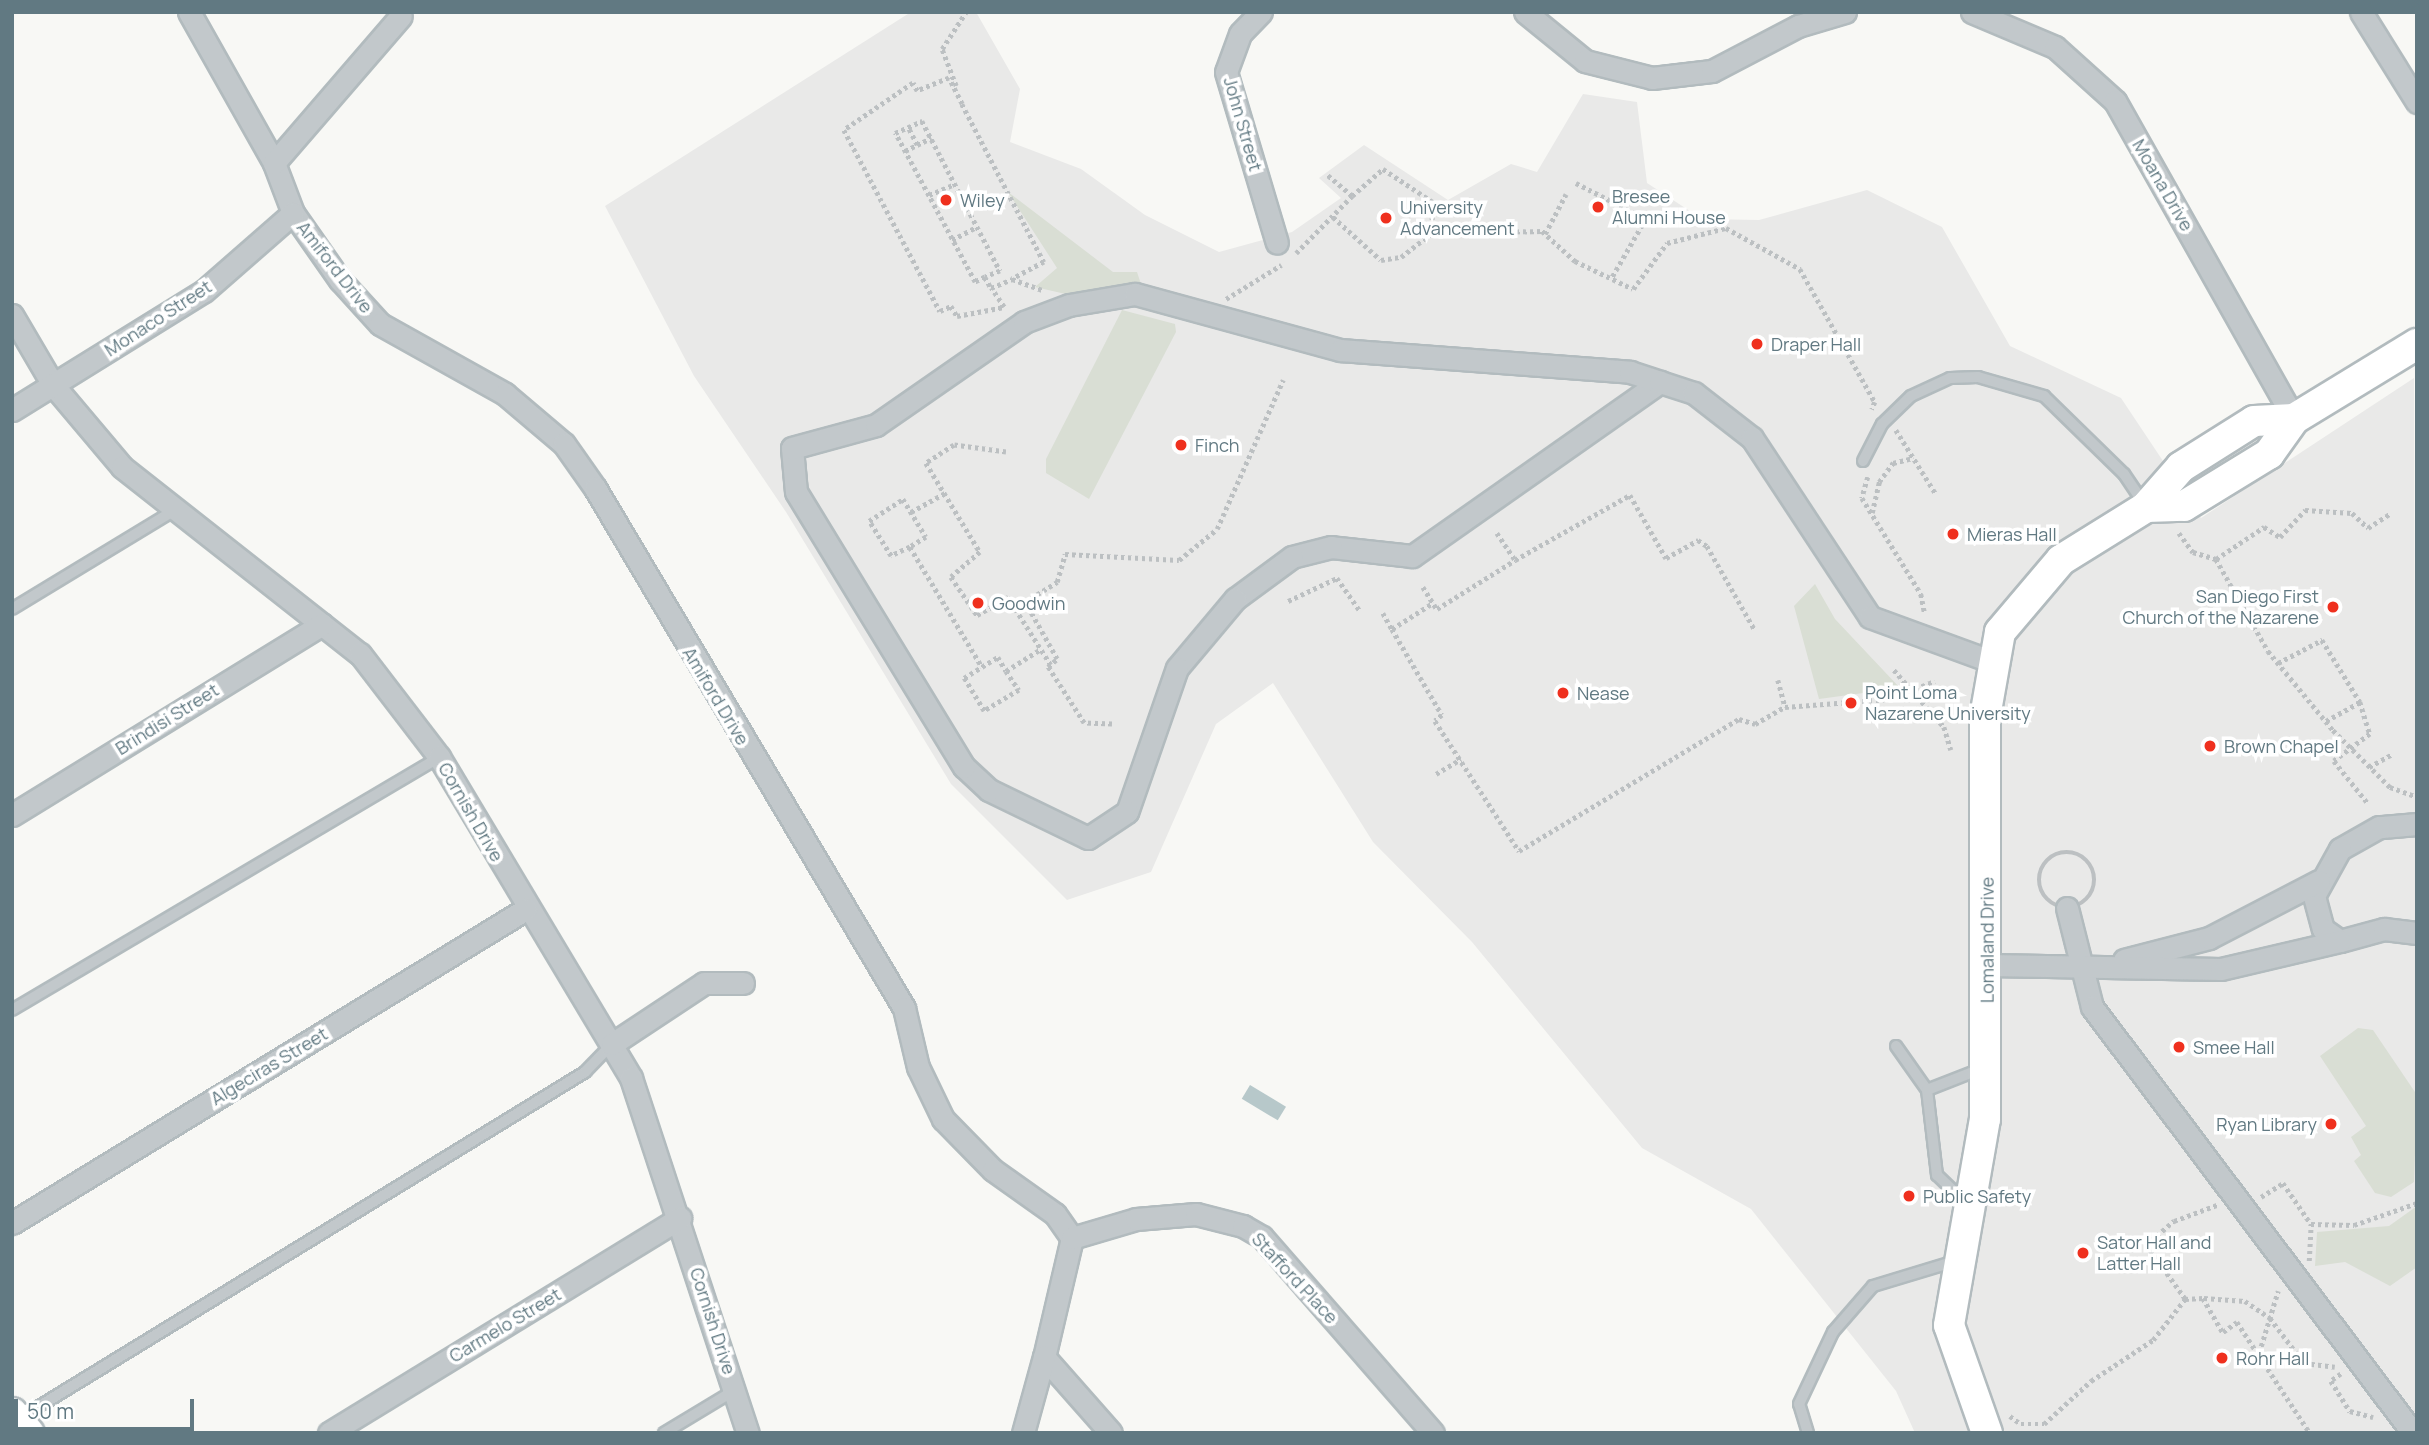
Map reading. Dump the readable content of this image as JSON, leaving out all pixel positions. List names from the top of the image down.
{
  "streets": {
    "street": [
      "John Street",
      "Moana Drive",
      "Amiford Drive",
      "Monaco Street",
      "Brindisi Street",
      "Cornish Drive",
      "Lomaland Drive",
      "Algeciras Street",
      "Stafford Place",
      "Carmelo Street"
    ]
  },
  "crossings": [
    ["Moana Drive", "Lomaland Drive"],
    ["Amiford Drive", "Monaco Street"],
    ["Amiford Drive", "Stafford Place"],
    ["Monaco Street", "Cornish Drive"],
    ["Brindisi Street", "Cornish Drive"],
    ["Cornish Drive", "Algeciras Street"],
    ["Cornish Drive", "Carmelo Street"]
  ],
  "places": [
    "Wiley",
    "Bresee Alumni House",
    "University Advancement",
    "Draper Hall",
    "Finch",
    "Mieras Hall",
    "Goodwin",
    "San Diego First Church of the Nazarene",
    "Nease",
    "Point Loma Nazarene University",
    "Brown Chapel",
    "Smee Hall",
    "Ryan Library",
    "Public Safety",
    "Sator Hall and Latter Hall",
    "Rohr Hall"
  ],
  "scale_bar": "50 m"
}
